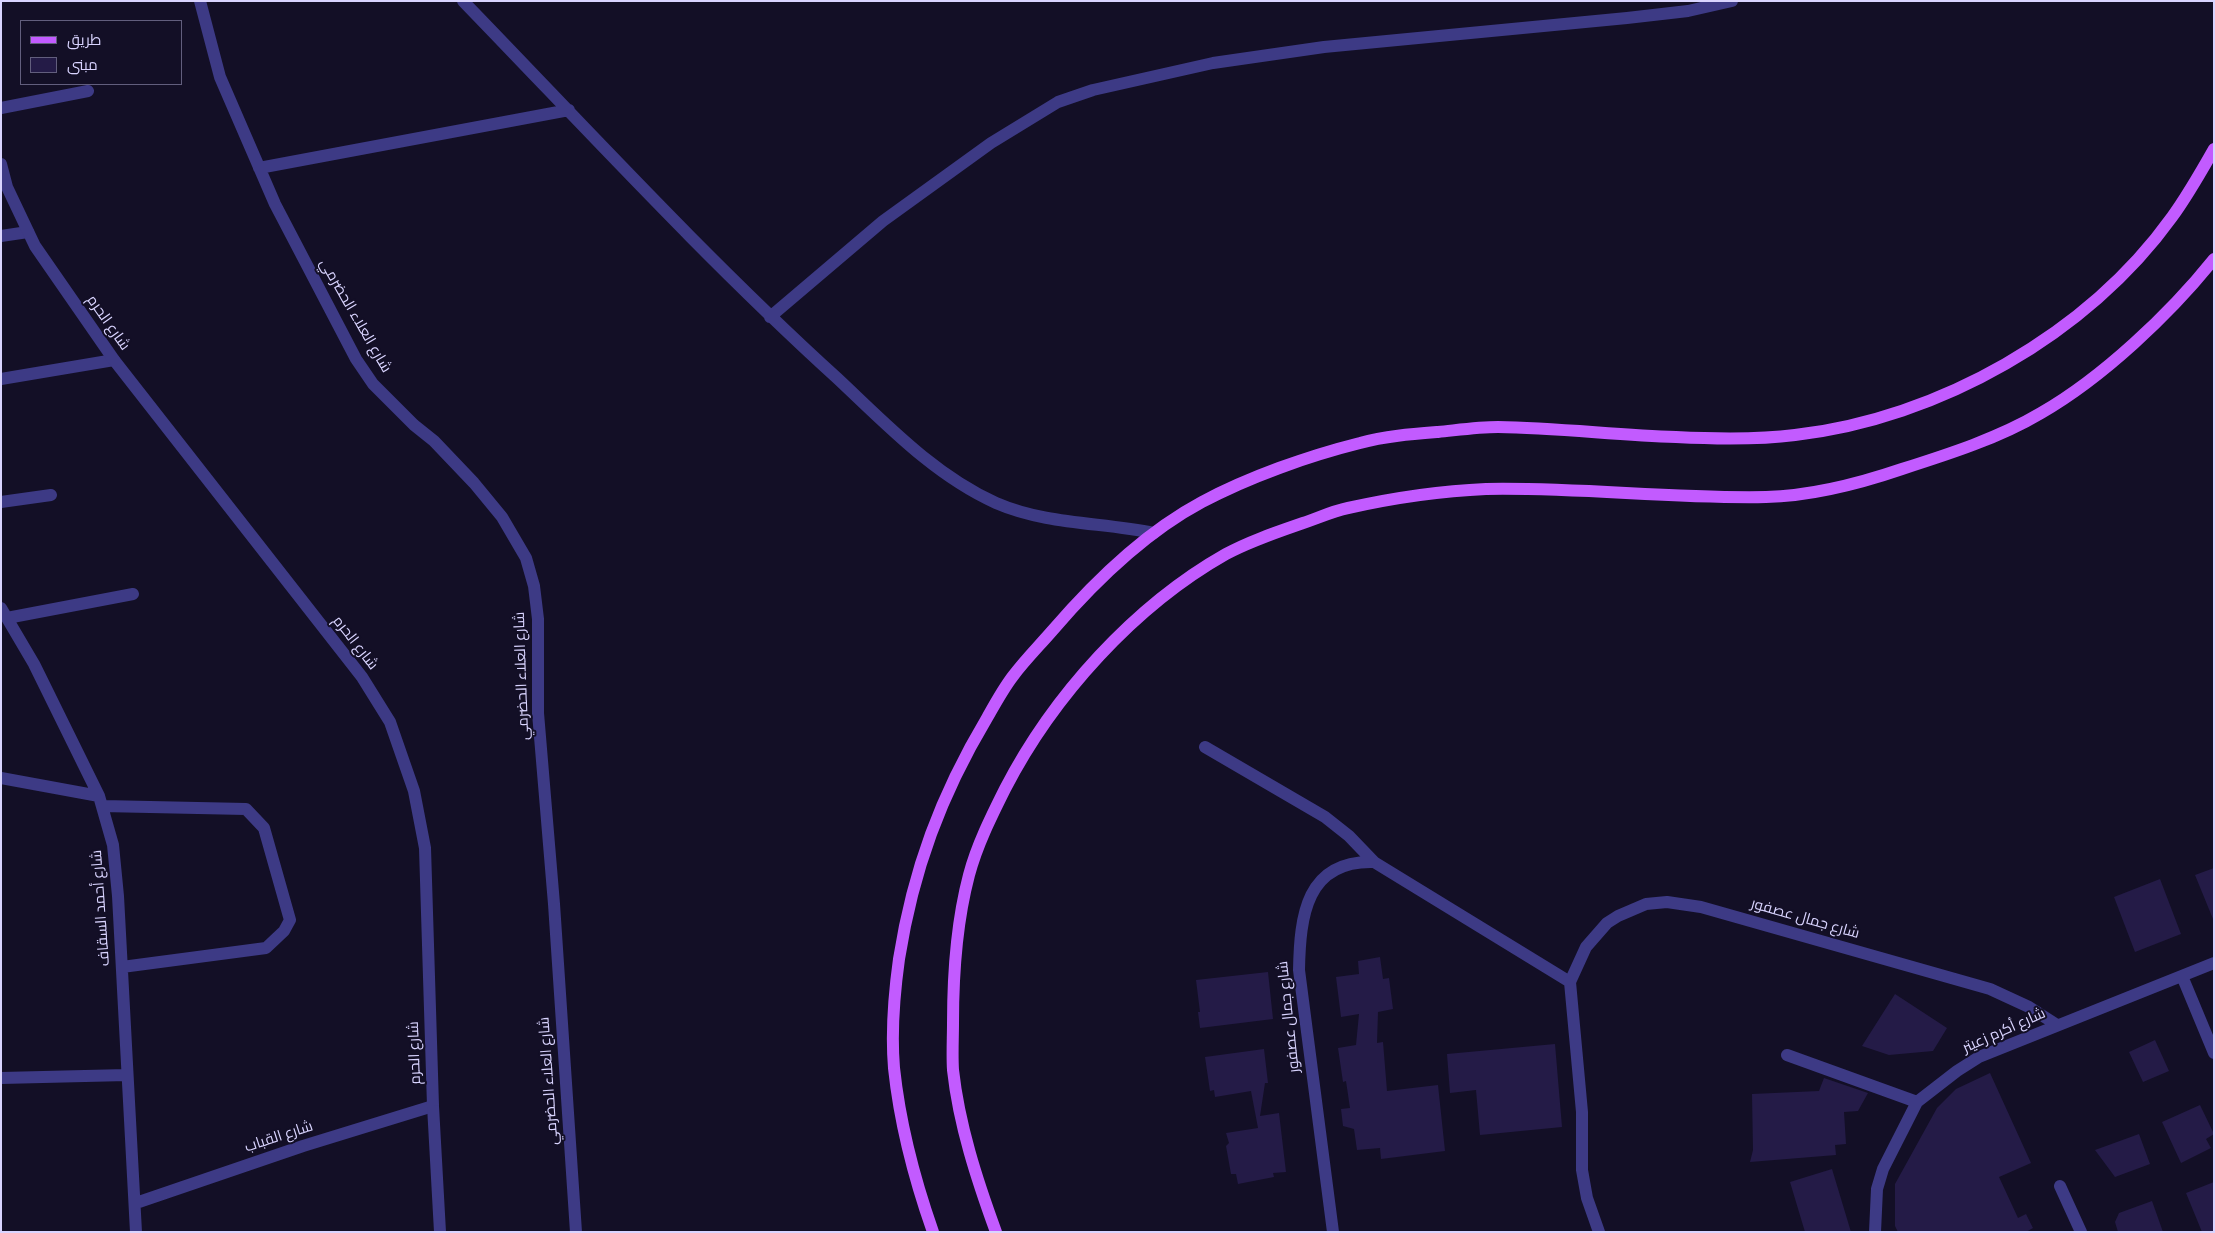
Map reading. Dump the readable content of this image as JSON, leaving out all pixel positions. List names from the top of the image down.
{
  "streets": {
    "street": [
      "شارع العلاء الحضرمي",
      "شارع الحرم",
      "شارع أحمد السقاف",
      "شارع جمال عصفور",
      "شارع أكرم زعيتر",
      "شارع القباب"
    ]
  },
  "crossings": [
    ["شارع الحرم", "شارع القباب"],
    ["شارع أحمد السقاف", "شارع القباب"],
    ["شارع جمال عصفور", "شارع أكرم زعيتر"]
  ],
  "legend": ["طريق", "مبنى"]
}
